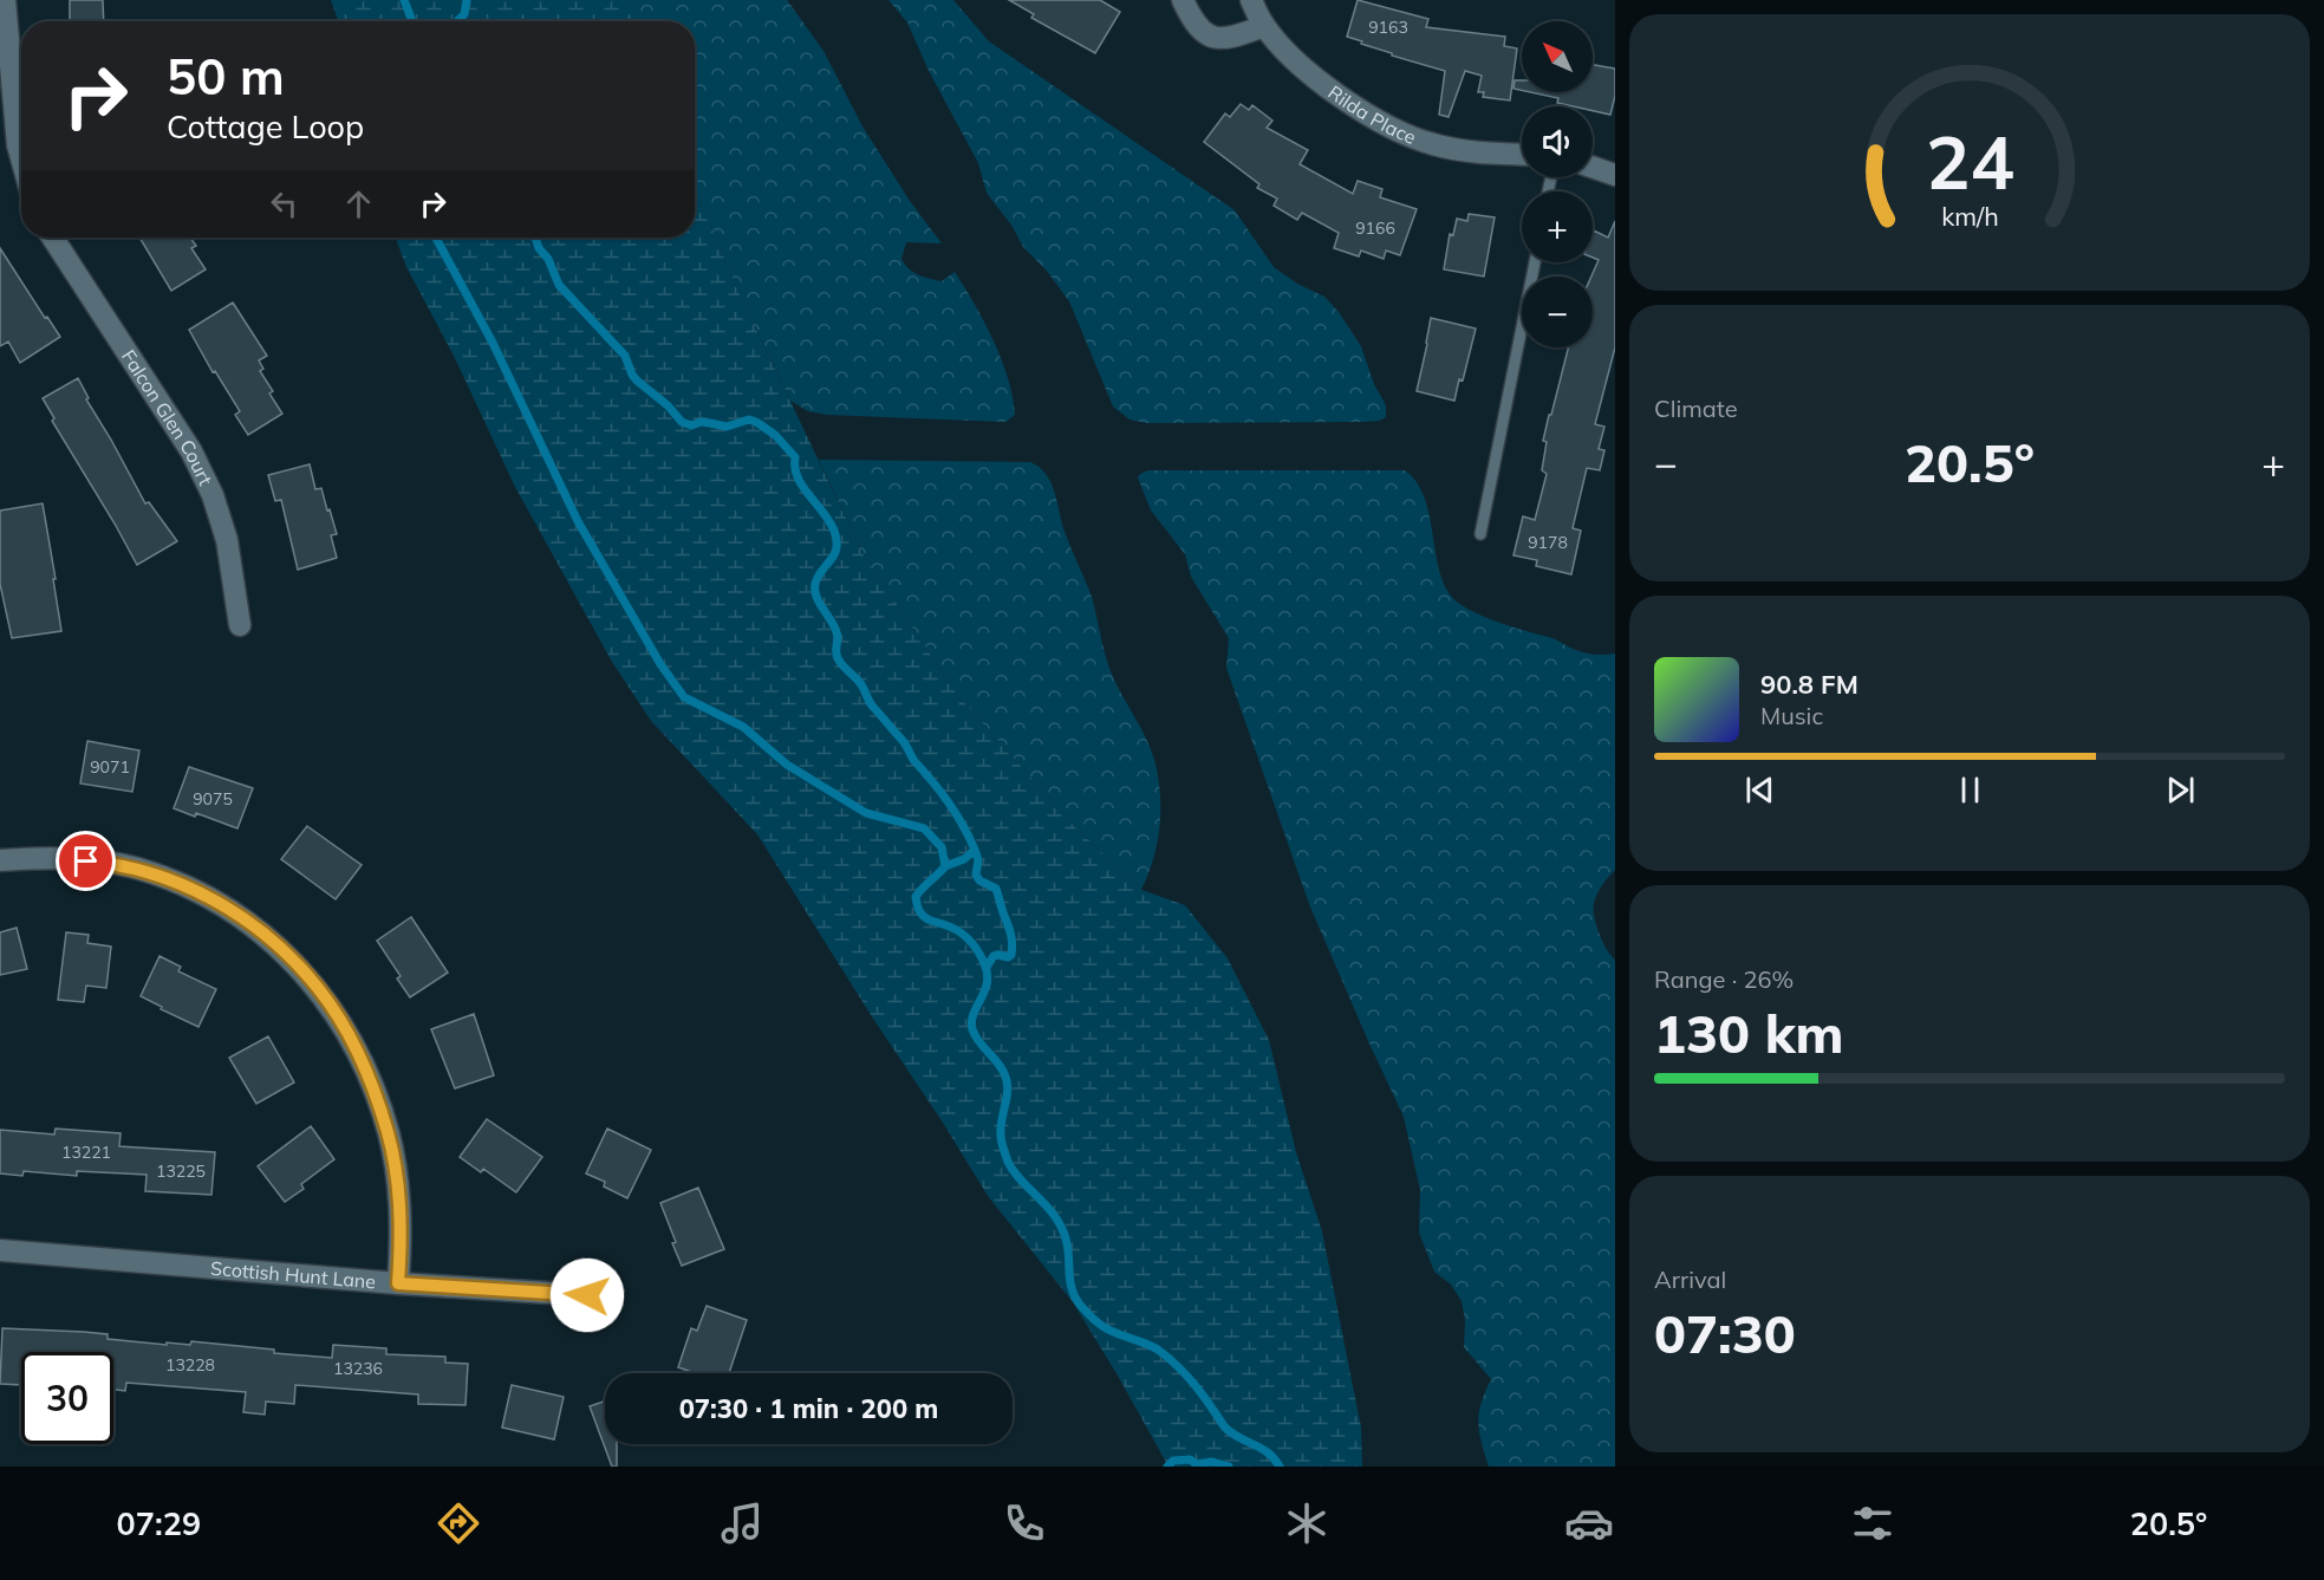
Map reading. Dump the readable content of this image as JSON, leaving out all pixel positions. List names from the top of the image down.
{
  "streets": {
    "street": ["Rilda Place", "Falcon Glen Court", "Scottish Hunt Lane"]
  },
  "house_numbers": [
    "9163",
    "9166",
    "9178",
    "9071",
    "9075",
    "13221",
    "13225",
    "13228",
    "13236"
  ],
  "north": "top left",
  "page": {
    "map_buttons": ["+", "−"],
    "turn": ["50 m", "Cottage Loop"],
    "tile": [
      "Climate",
      ["Range · 26%", "130 km"],
      ["Arrival", "07:30"]
    ],
    "heat": ["−", "20.5°", "+"],
    "song": ["90.8 FM", "Music"],
    "limit": "30",
    "trip": "07:30 · 1 min · 200 m",
    "tabs": ["07:29", "20.5°"],
    "gauge": ["24", "km/h"]
  }
}
